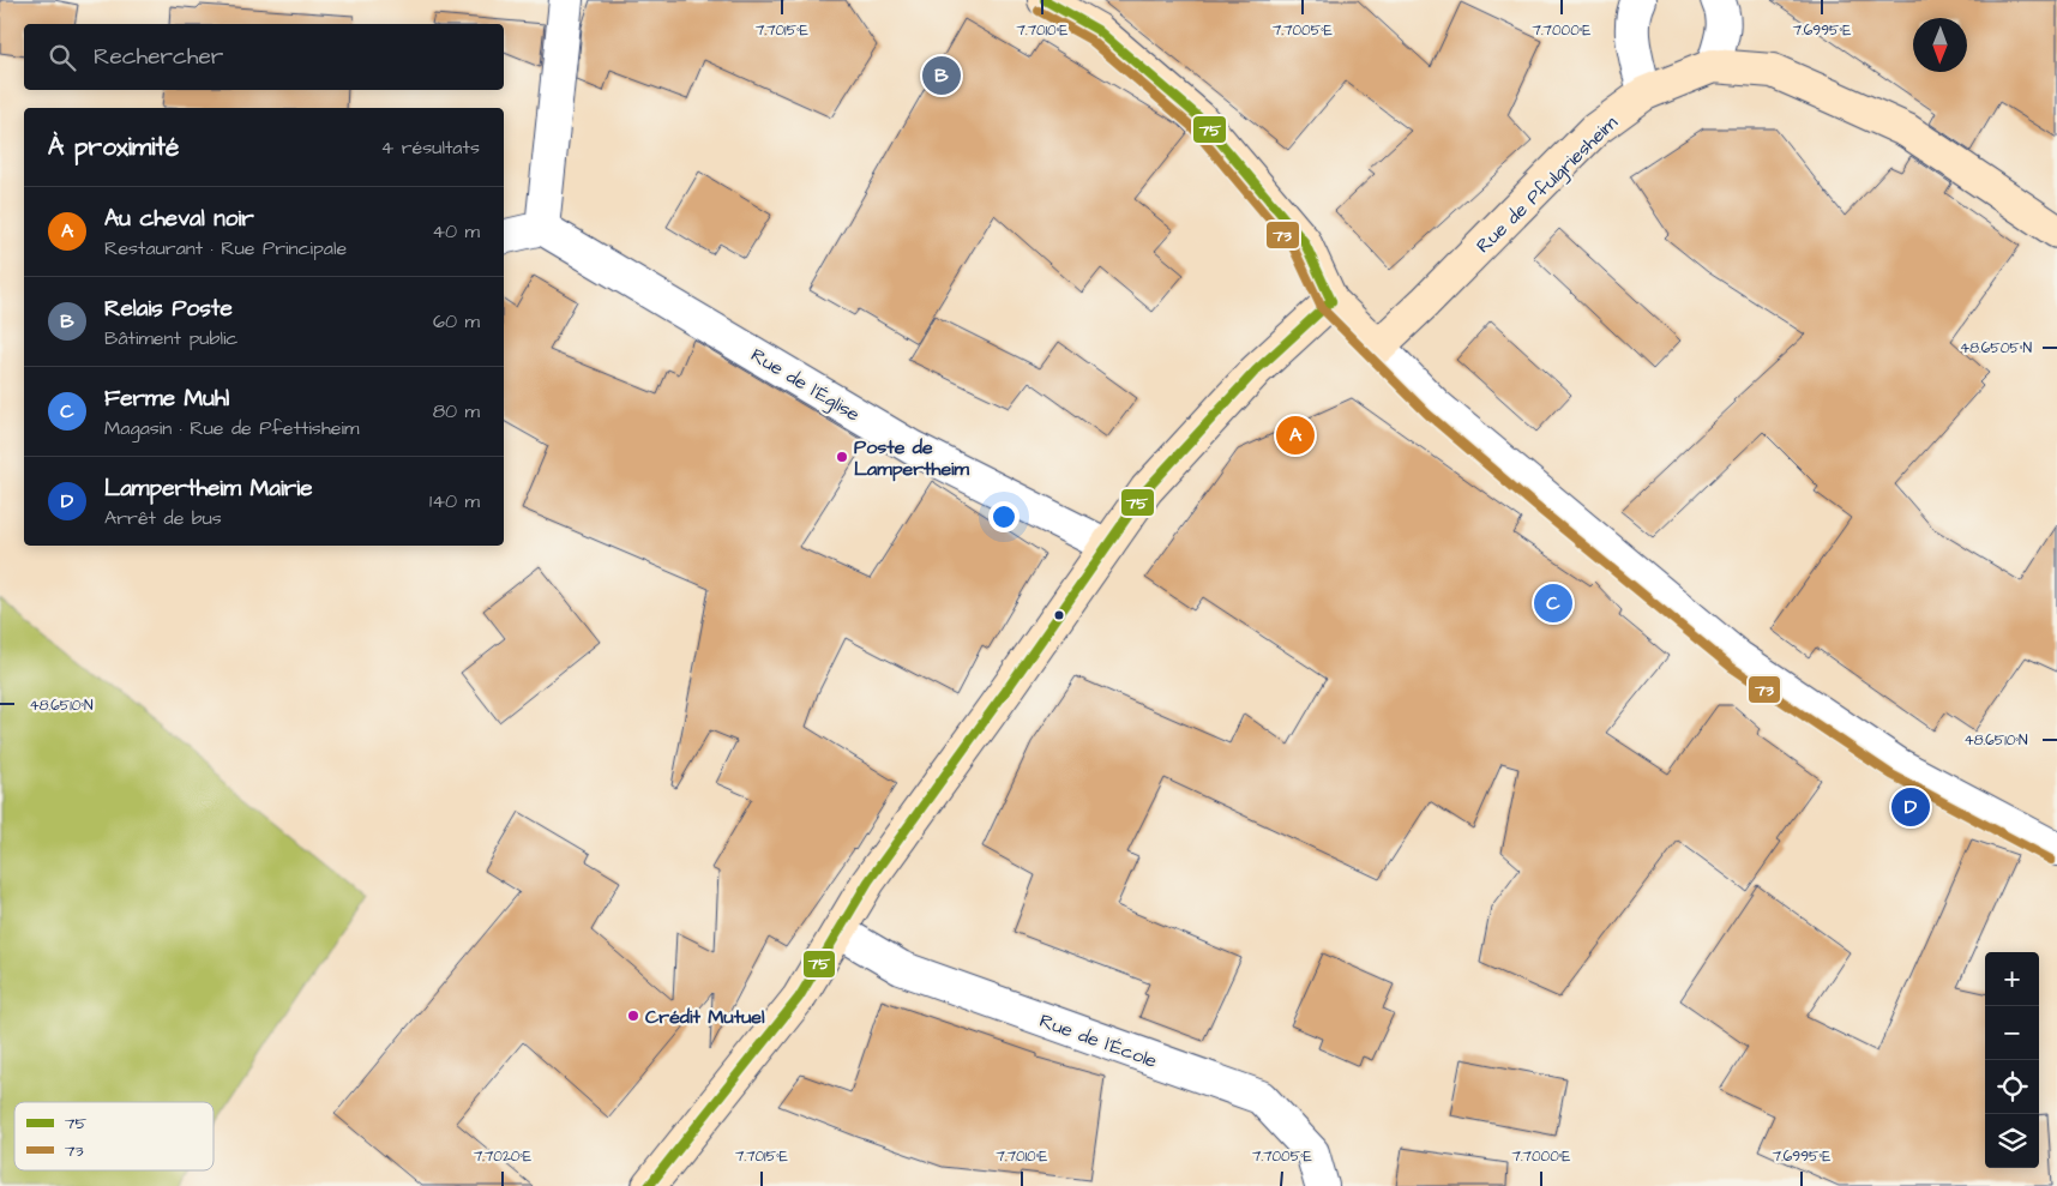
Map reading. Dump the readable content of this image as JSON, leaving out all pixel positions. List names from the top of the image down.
{
  "streets": {
    "main road": ["Rue de Pfulgriesheim"],
    "street": ["Rue de l'Église", "Rue de l'École"]
  },
  "places": ["Poste de Lampertheim", "Crédit Mutuel"],
  "lines": ["transit line 75", "transit line 73"],
  "legend": ["75", "73"],
  "north": "bottom",
  "page": {
    "search": "Rechercher",
    "pins": [
      "B",
      "A",
      "C",
      "D"
    ],
    "heading": ["À proximité", "4 résultats"],
    "list": [
      {
        "mark": "A",
        "name": "Au cheval noir",
        "note": "Restaurant · Rue Principale",
        "value": "40 m"
      },
      {
        "mark": "B",
        "name": "Relais Poste",
        "note": "Bâtiment public",
        "value": "60 m"
      },
      {
        "mark": "C",
        "name": "Ferme Muhl",
        "note": "Magasin · Rue de Pfettisheim",
        "value": "80 m"
      },
      {
        "mark": "D",
        "name": "Lampertheim Mairie",
        "note": "Arrêt de bus",
        "value": "140 m"
      }
    ],
    "map_buttons": ["+", "−"]
  },
  "coordinates": [
    "7.7015°E",
    "7.7010°E",
    "7.7005°E",
    "7.7000°E",
    "7.6995°E",
    "48.6505°N",
    "48.6510°N",
    "7.7020°E"
  ]
}
